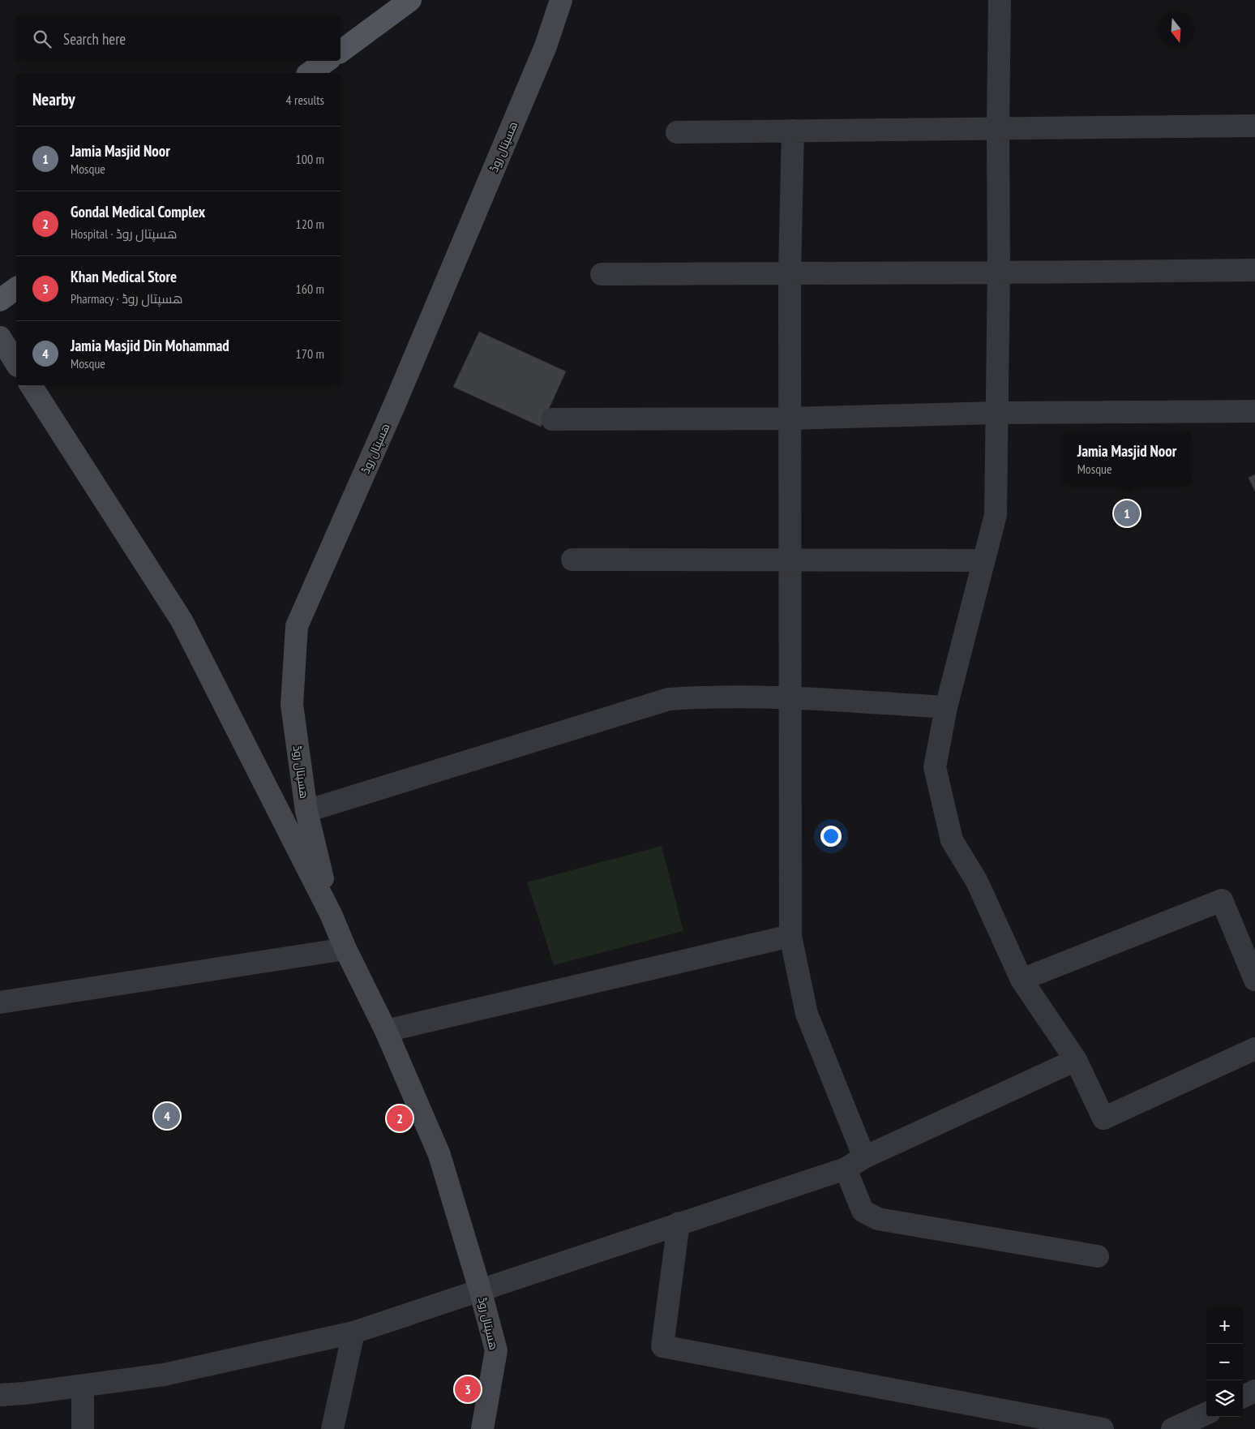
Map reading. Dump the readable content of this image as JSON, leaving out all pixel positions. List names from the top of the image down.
{
  "streets": {
    "main road": ["ھسپتال روڈ"]
  },
  "north": "bottom",
  "page": {
    "search": "Search here",
    "heading": ["Nearby", "4 results"],
    "list": [
      {
        "mark": "1",
        "name": "Jamia Masjid Noor",
        "note": "Mosque",
        "value": "100 m"
      },
      {
        "mark": "2",
        "name": "Gondal Medical Complex",
        "note": "Hospital · ھسپتال روڈ",
        "value": "120 m"
      },
      {
        "mark": "3",
        "name": "Khan Medical Store",
        "note": "Pharmacy · ھسپتال روڈ",
        "value": "160 m"
      },
      {
        "mark": "4",
        "name": "Jamia Masjid Din Mohammad",
        "note": "Mosque",
        "value": "170 m"
      }
    ],
    "popup": ["Jamia Masjid Noor", "Mosque"],
    "pins": [
      "1",
      "4",
      "2",
      "3"
    ],
    "map_buttons": ["+", "−"]
  }
}
